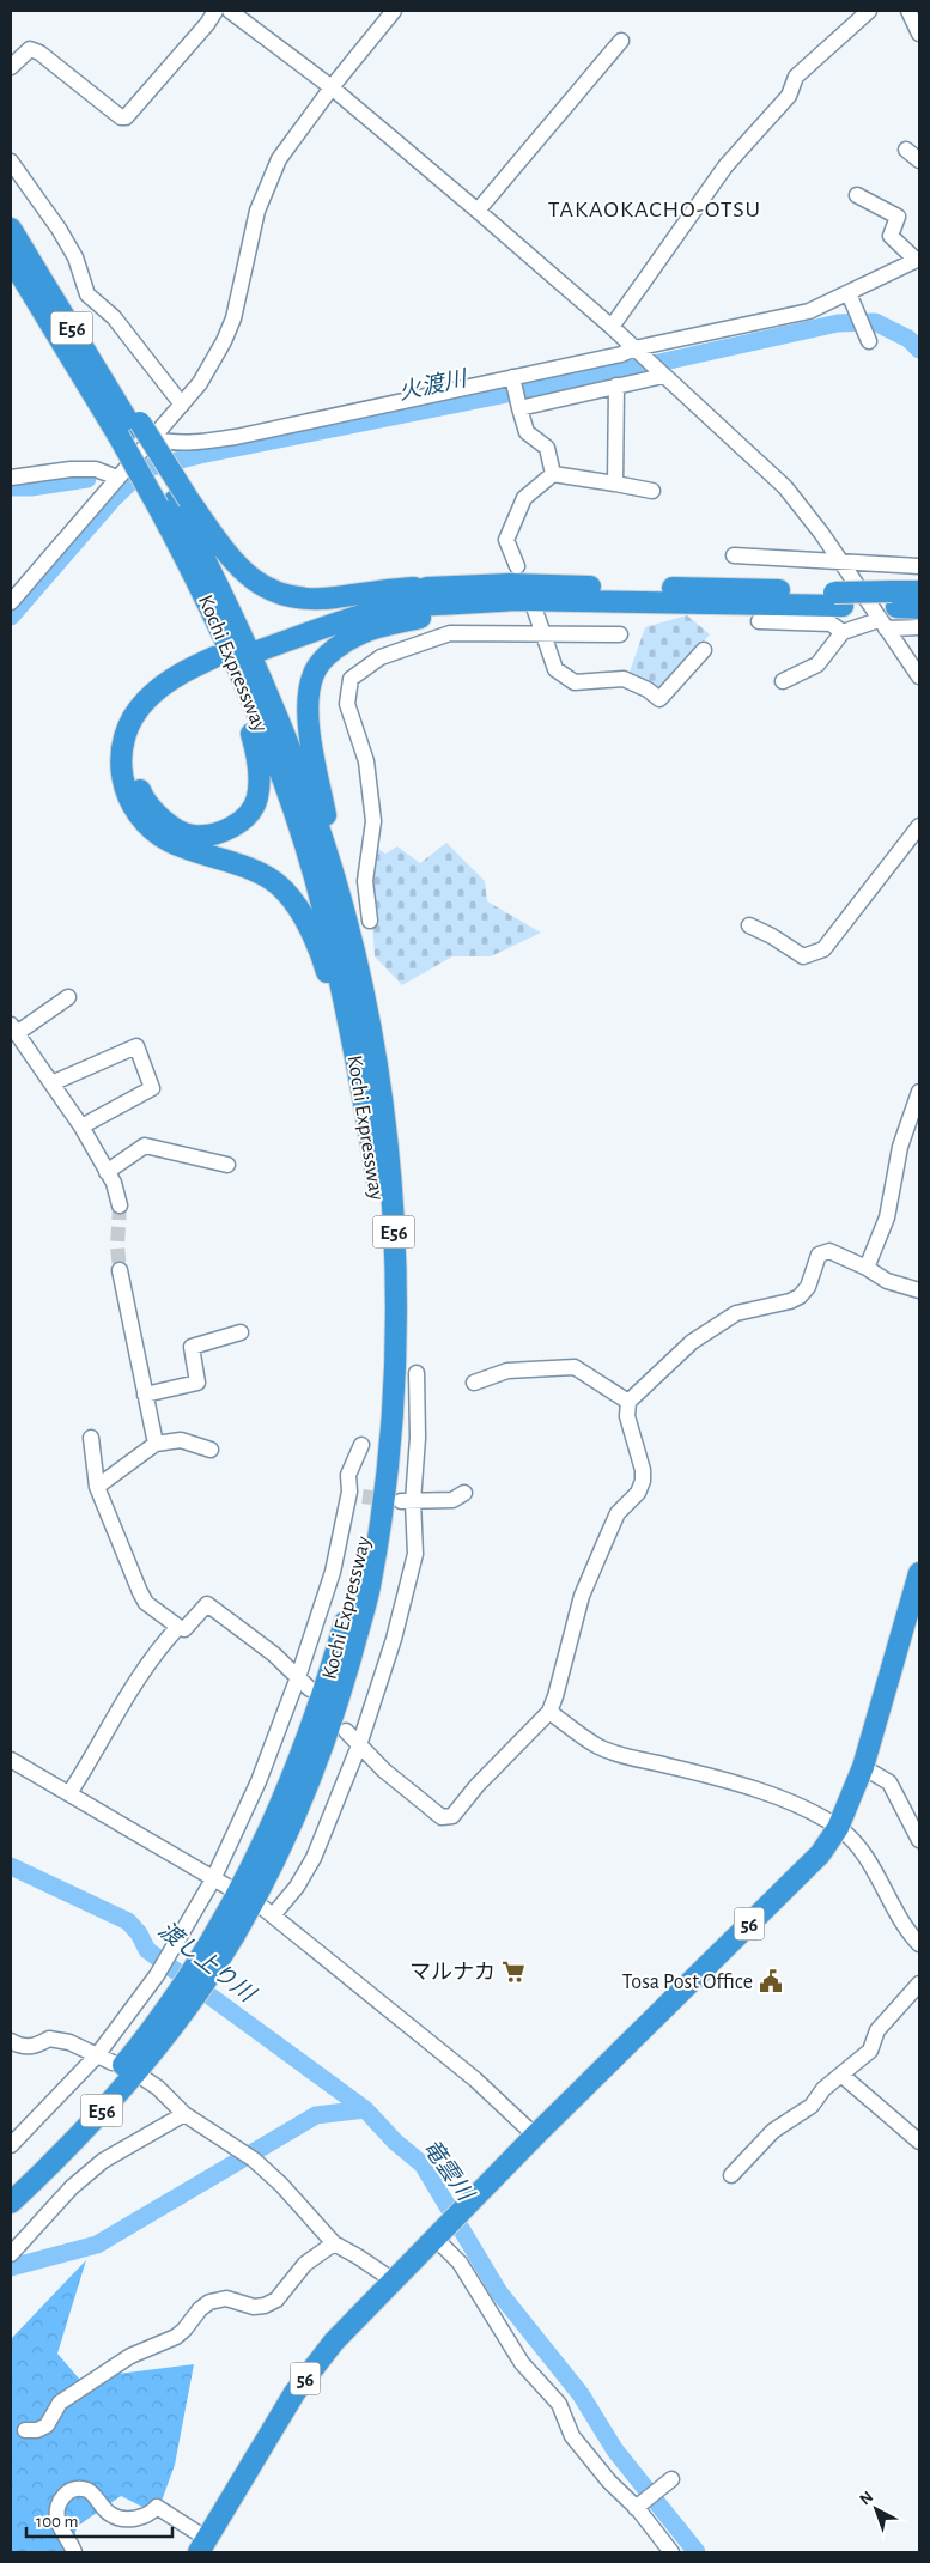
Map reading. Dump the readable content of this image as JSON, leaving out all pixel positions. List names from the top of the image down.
{
  "streets": {
    "highway": ["E56", "Kochi Expressway", "56"]
  },
  "crossings": [
    ["E56", "Kochi Expressway"]
  ],
  "districts": ["TAKAOKACHO-OTSU"],
  "water": ["火渡川", "渡し上り川", "竜雲川"],
  "places": {
    "supermarket": ["マルナカ"],
    "public building": ["Tosa Post Office"]
  },
  "scale_bar": "100 m",
  "north": "top left"
}
